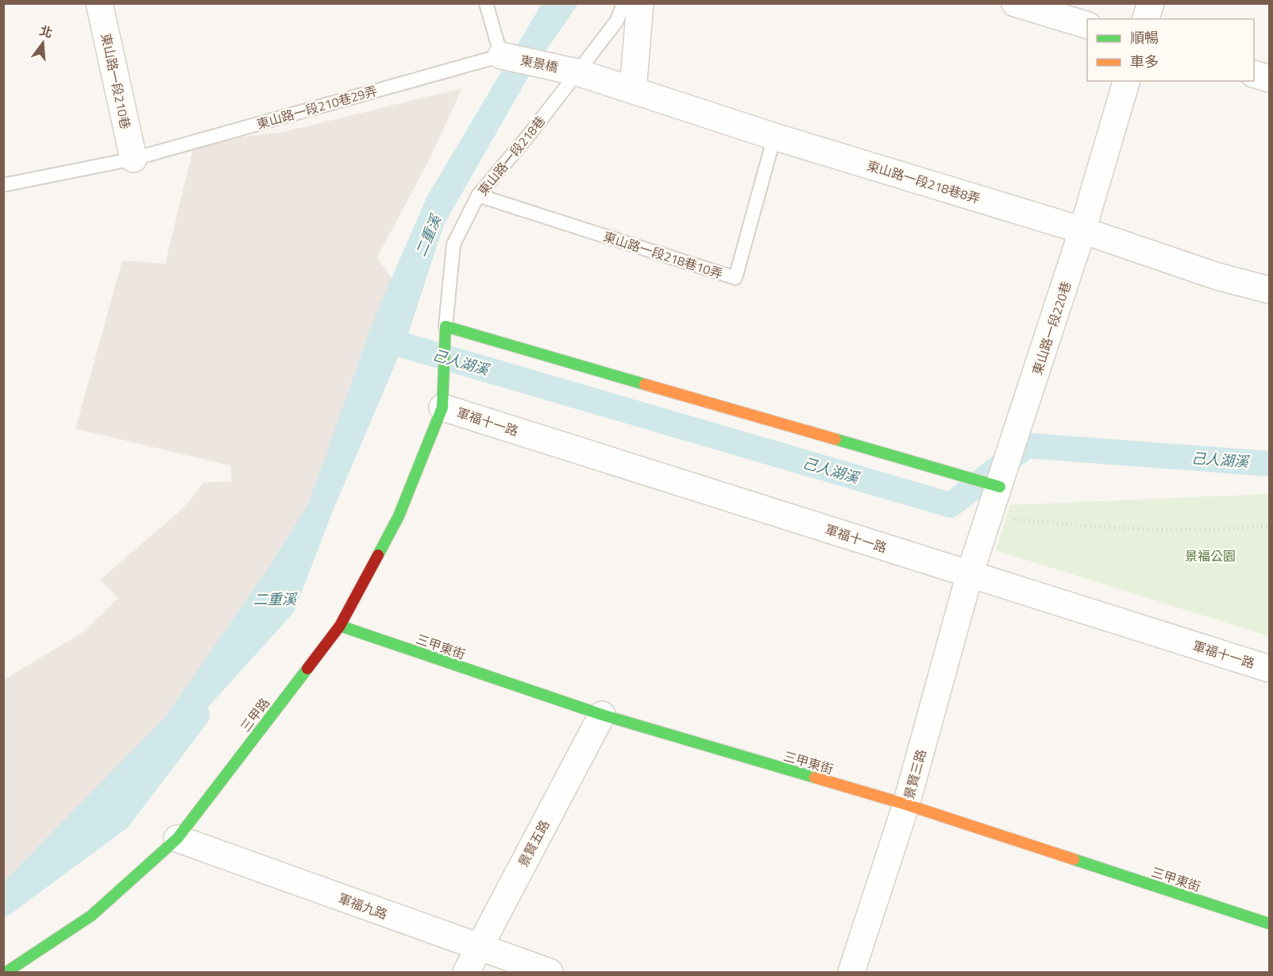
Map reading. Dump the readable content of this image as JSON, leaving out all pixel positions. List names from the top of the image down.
{
  "streets": {
    "street": [
      "東景橋",
      "東山路一段210巷",
      "東山路一段218巷8弄",
      "東山路一段220巷",
      "軍福十一路",
      "三甲東街",
      "三甲路",
      "景賢三路",
      "景賢五路",
      "軍福九路"
    ],
    "lane": ["東山路一段210巷29弄", "東山路一段218巷", "東山路一段218巷10弄"]
  },
  "crossings": [
    ["東景橋", "東山路一段210巷29弄"],
    ["東景橋", "東山路一段218巷"],
    ["東景橋", "東山路一段218巷8弄"],
    ["東山路一段210巷", "東山路一段210巷29弄"],
    ["東山路一段218巷", "東山路一段218巷8弄"],
    ["東山路一段218巷", "東山路一段218巷10弄"],
    ["東山路一段218巷", "三甲路"],
    ["東山路一段218巷8弄", "東山路一段218巷10弄"],
    ["東山路一段218巷8弄", "東山路一段220巷"],
    ["東山路一段220巷", "軍福十一路"],
    ["東山路一段220巷", "景賢三路"],
    ["軍福十一路", "三甲路"],
    ["軍福十一路", "景賢三路"],
    ["三甲東街", "三甲路"],
    ["三甲東街", "景賢三路"],
    ["三甲東街", "景賢五路"],
    ["三甲路", "軍福九路"],
    ["景賢五路", "軍福九路"]
  ],
  "water": ["二重溪", "己人湖溪"],
  "parks": ["景福公園"],
  "legend": ["順暢", "車多"],
  "north": "top"
}
